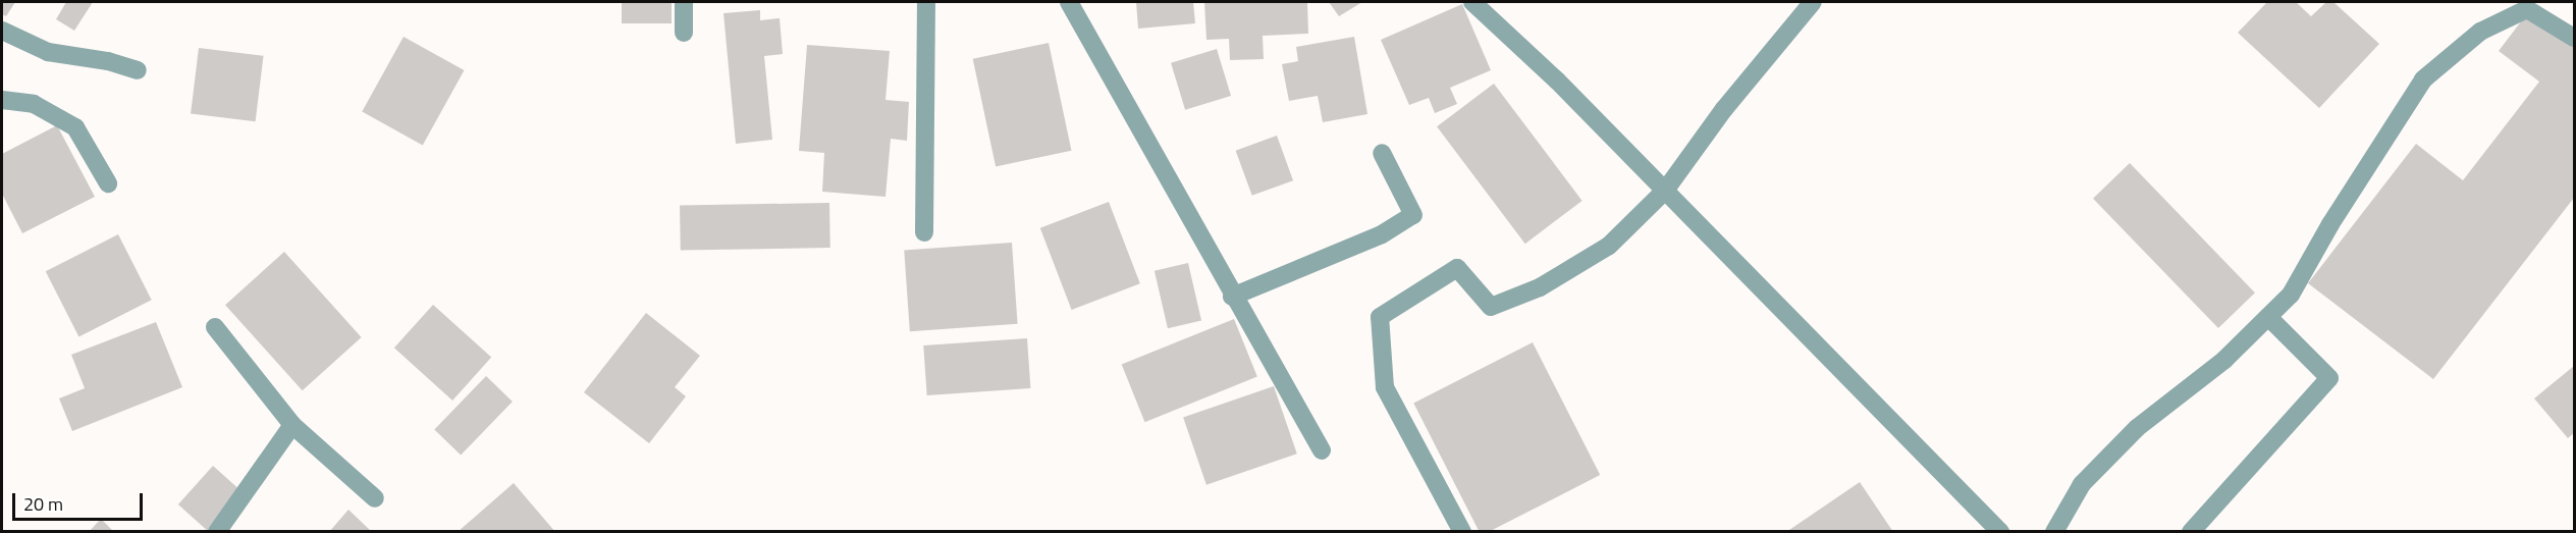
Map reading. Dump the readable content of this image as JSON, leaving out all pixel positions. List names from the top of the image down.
{
  "scale_bar": "20 m"
}
